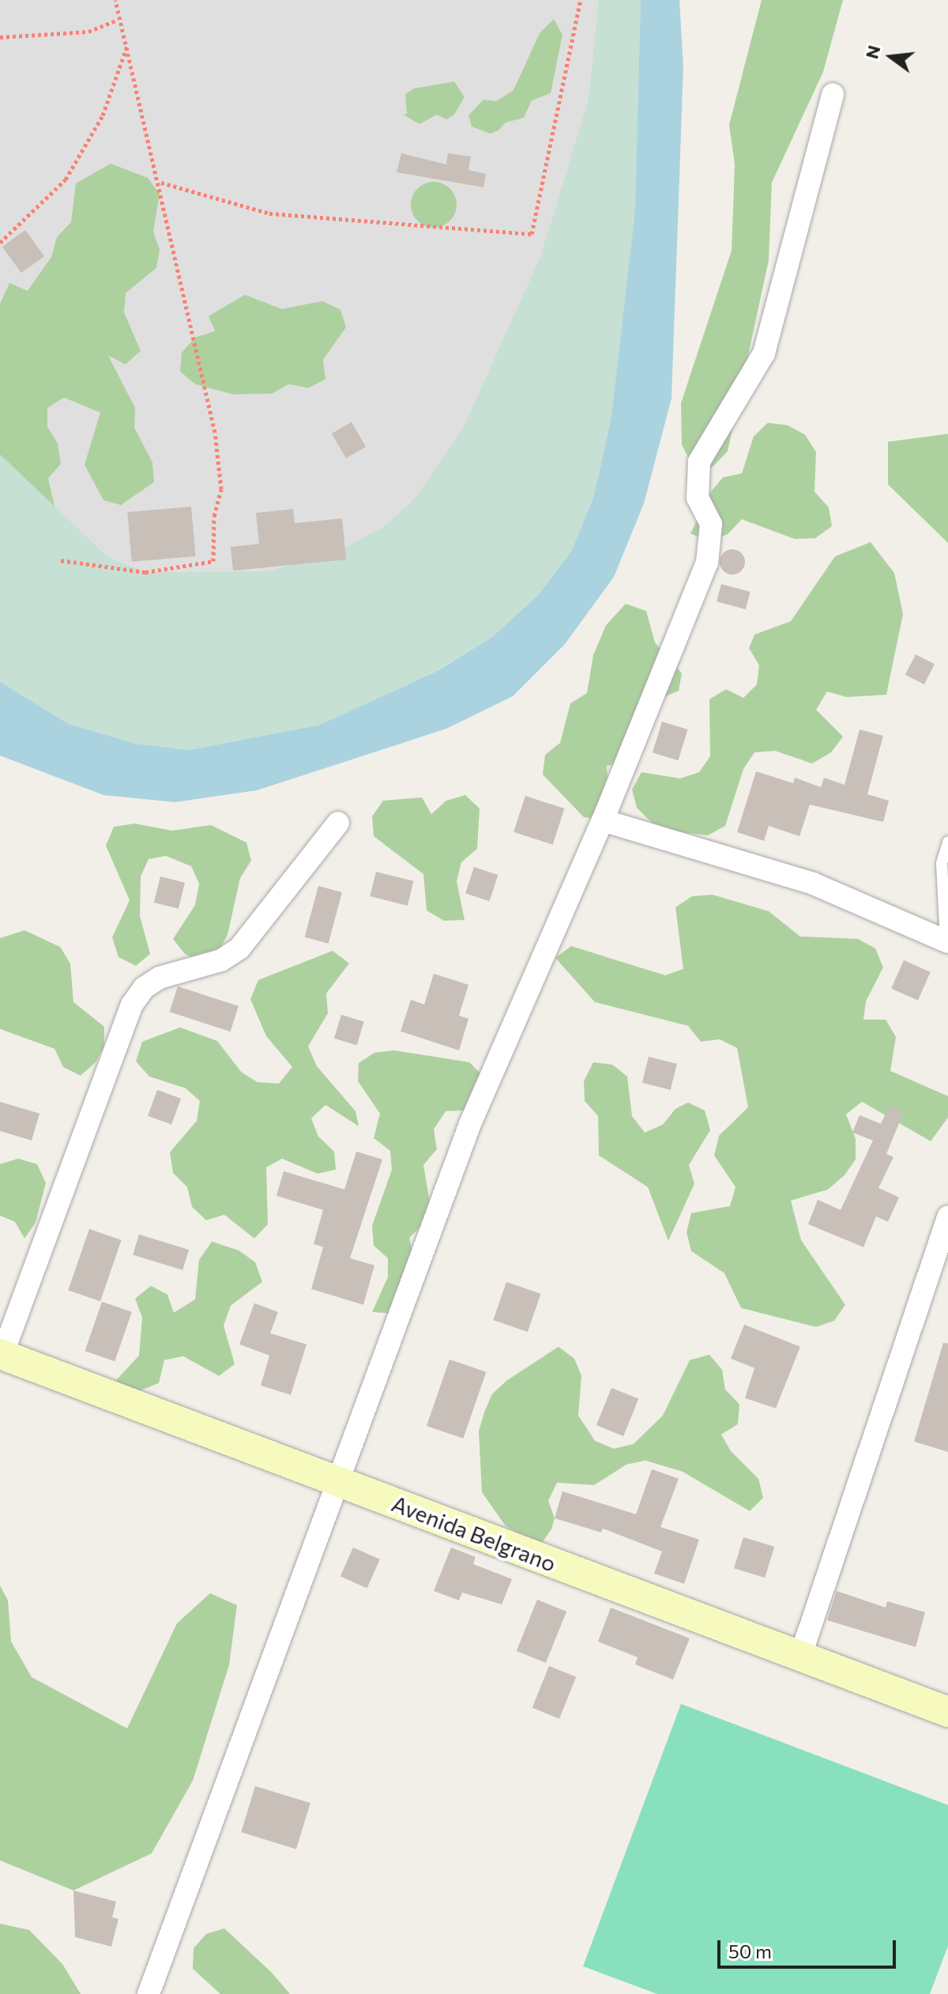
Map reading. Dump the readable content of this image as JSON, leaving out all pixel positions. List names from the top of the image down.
{
  "streets": {
    "street": ["Avenida Belgrano"]
  },
  "scale_bar": "50 m",
  "north": "left"
}
